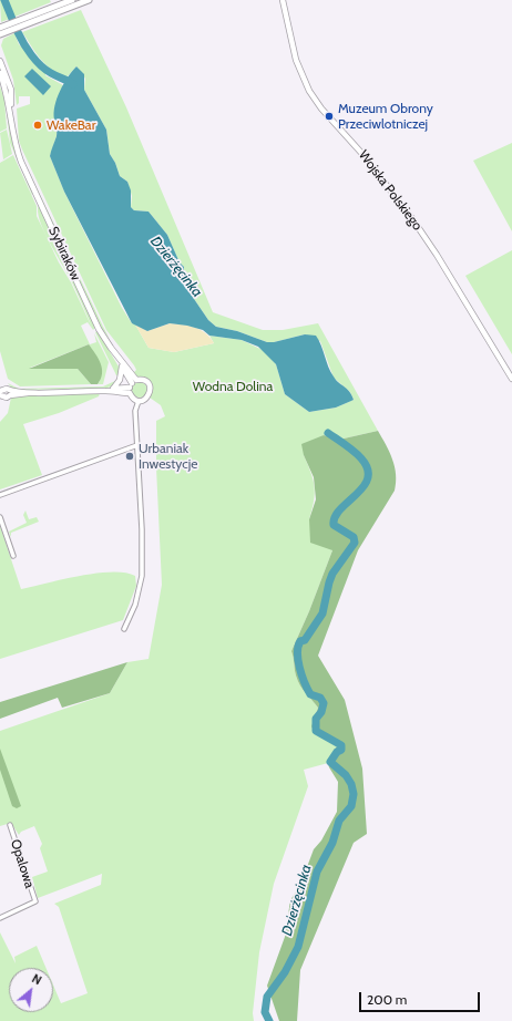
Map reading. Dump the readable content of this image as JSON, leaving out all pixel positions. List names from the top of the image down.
{
  "streets": {
    "street": ["Wojska Polskiego", "Sybiraków", "Opalowa"]
  },
  "water": ["Dzierżęcinka"],
  "parks": ["Wodna Dolina"],
  "places": ["Muzeum Obrony Przeciwlotniczej", "WakeBar", "Urbaniak Inwestycje"],
  "scale_bar": "200 m",
  "north": "top right"
}
